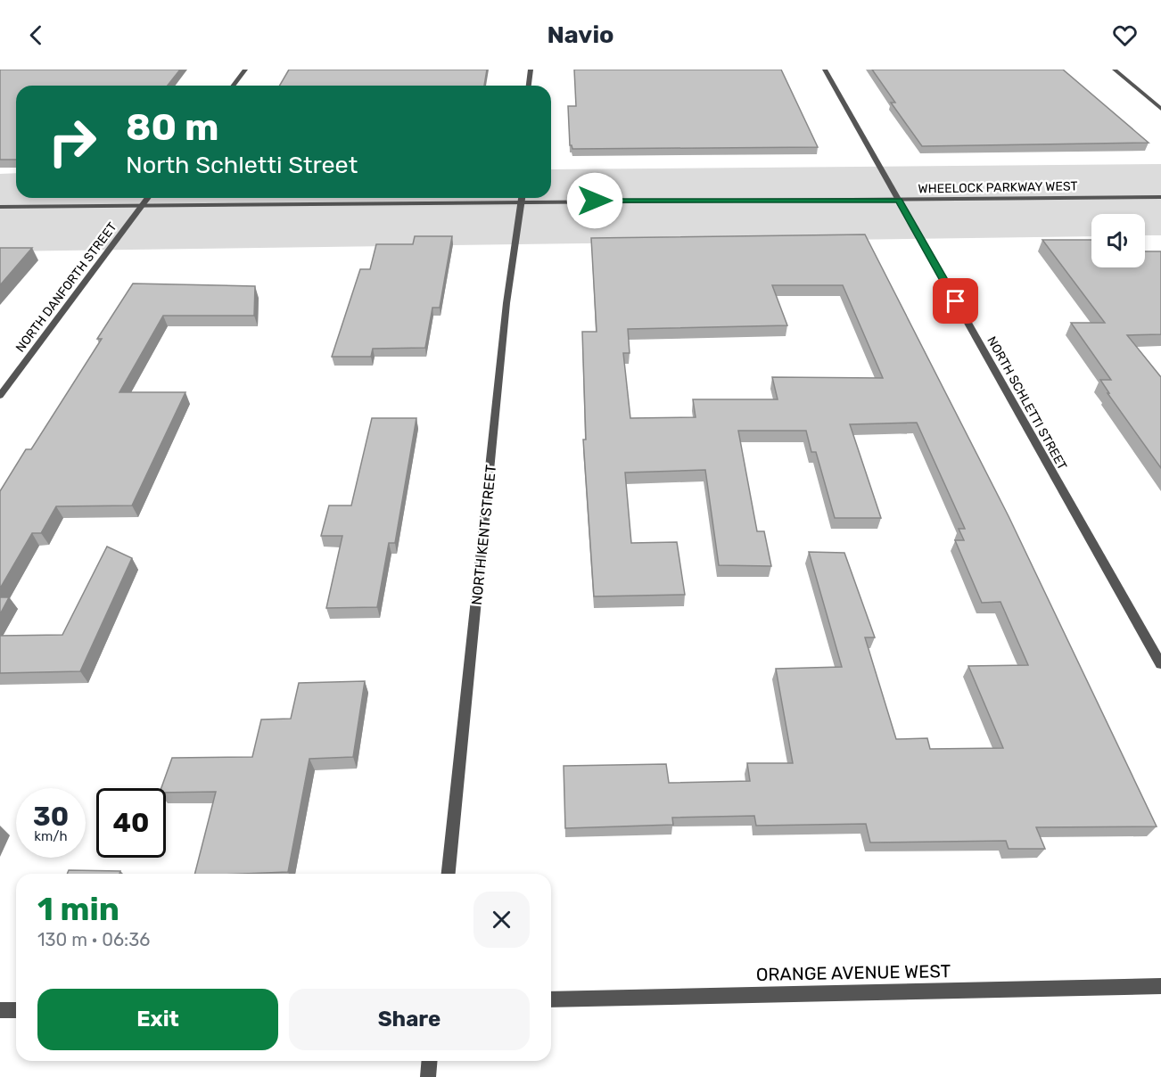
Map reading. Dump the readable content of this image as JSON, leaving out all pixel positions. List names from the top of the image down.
{
  "streets": {
    "street": [
      "WHEELOCK PARKWAY WEST",
      "NORTH DANFORTH STREET",
      "NORTH SCHLETTI STREET",
      "NORTH KENT STREET",
      "ORANGE AVENUE WEST"
    ]
  },
  "crossings": [
    ["WHEELOCK PARKWAY WEST", "NORTH DANFORTH STREET"],
    ["WHEELOCK PARKWAY WEST", "NORTH SCHLETTI STREET"],
    ["WHEELOCK PARKWAY WEST", "NORTH KENT STREET"]
  ],
  "page": {
    "header": "Navio",
    "turn": ["80 m", "North Schletti Street"],
    "speed": "30 km/h",
    "limit": "40",
    "heading": ["1 min", "130 m · 06:36"],
    "buttons": ["Exit", "Share"]
  }
}
